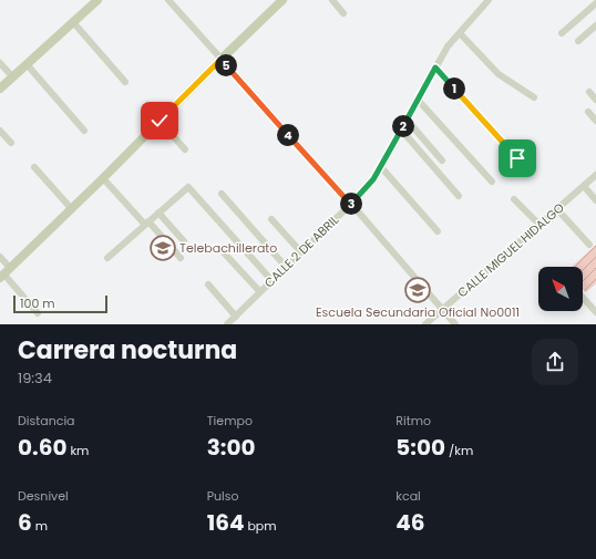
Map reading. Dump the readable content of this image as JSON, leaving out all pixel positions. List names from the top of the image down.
{
  "streets": {
    "street": ["CALLE MIGUEL HIDALGO", "CALLE 2 DE ABRIL"]
  },
  "places": {
    "school or university": ["Telebachillerato", "Escuela Secundaria Oficial No0011"]
  },
  "scale_bar": "100 m",
  "north": "top left",
  "page": {
    "pins": [
      "5",
      "1",
      "2",
      "4",
      "3"
    ],
    "scale": "100 m",
    "heading": ["Carrera nocturna", "19:34"],
    "stats": [
      ["Distancia", "0.60 km"],
      ["Tiempo", "3:00"],
      ["Ritmo", "5:00 /km"],
      ["Desnivel", "6 m"],
      ["Pulso", "164 bpm"],
      ["kcal", "46"]
    ]
  }
}
